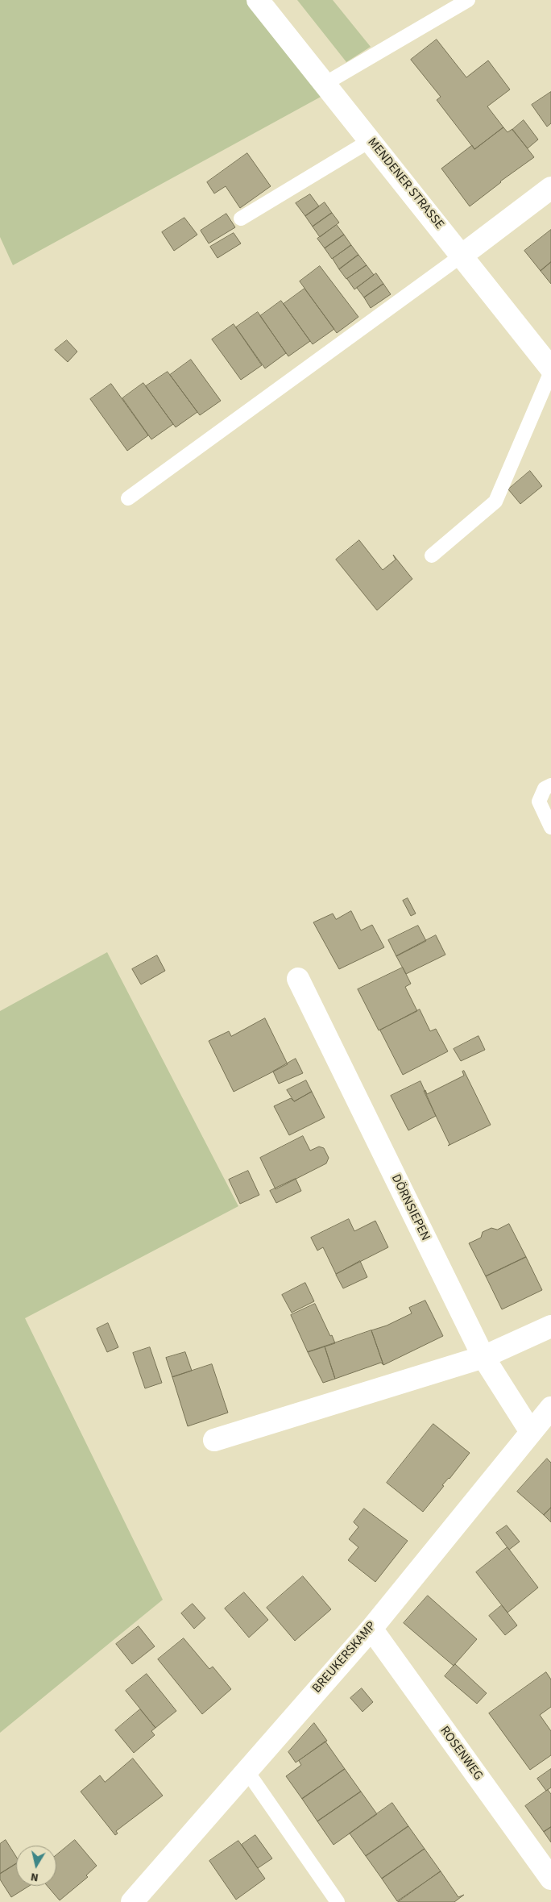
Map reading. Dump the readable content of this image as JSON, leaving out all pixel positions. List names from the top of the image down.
{
  "streets": {
    "street": [
      "MENDENER STRASSE",
      "DÖRNSIEPEN",
      "BREUKERSKAMP",
      "ROSENWEG"
    ]
  },
  "crossings": [
    ["DÖRNSIEPEN", "BREUKERSKAMP"],
    ["BREUKERSKAMP", "ROSENWEG"]
  ],
  "north": "bottom"
}
